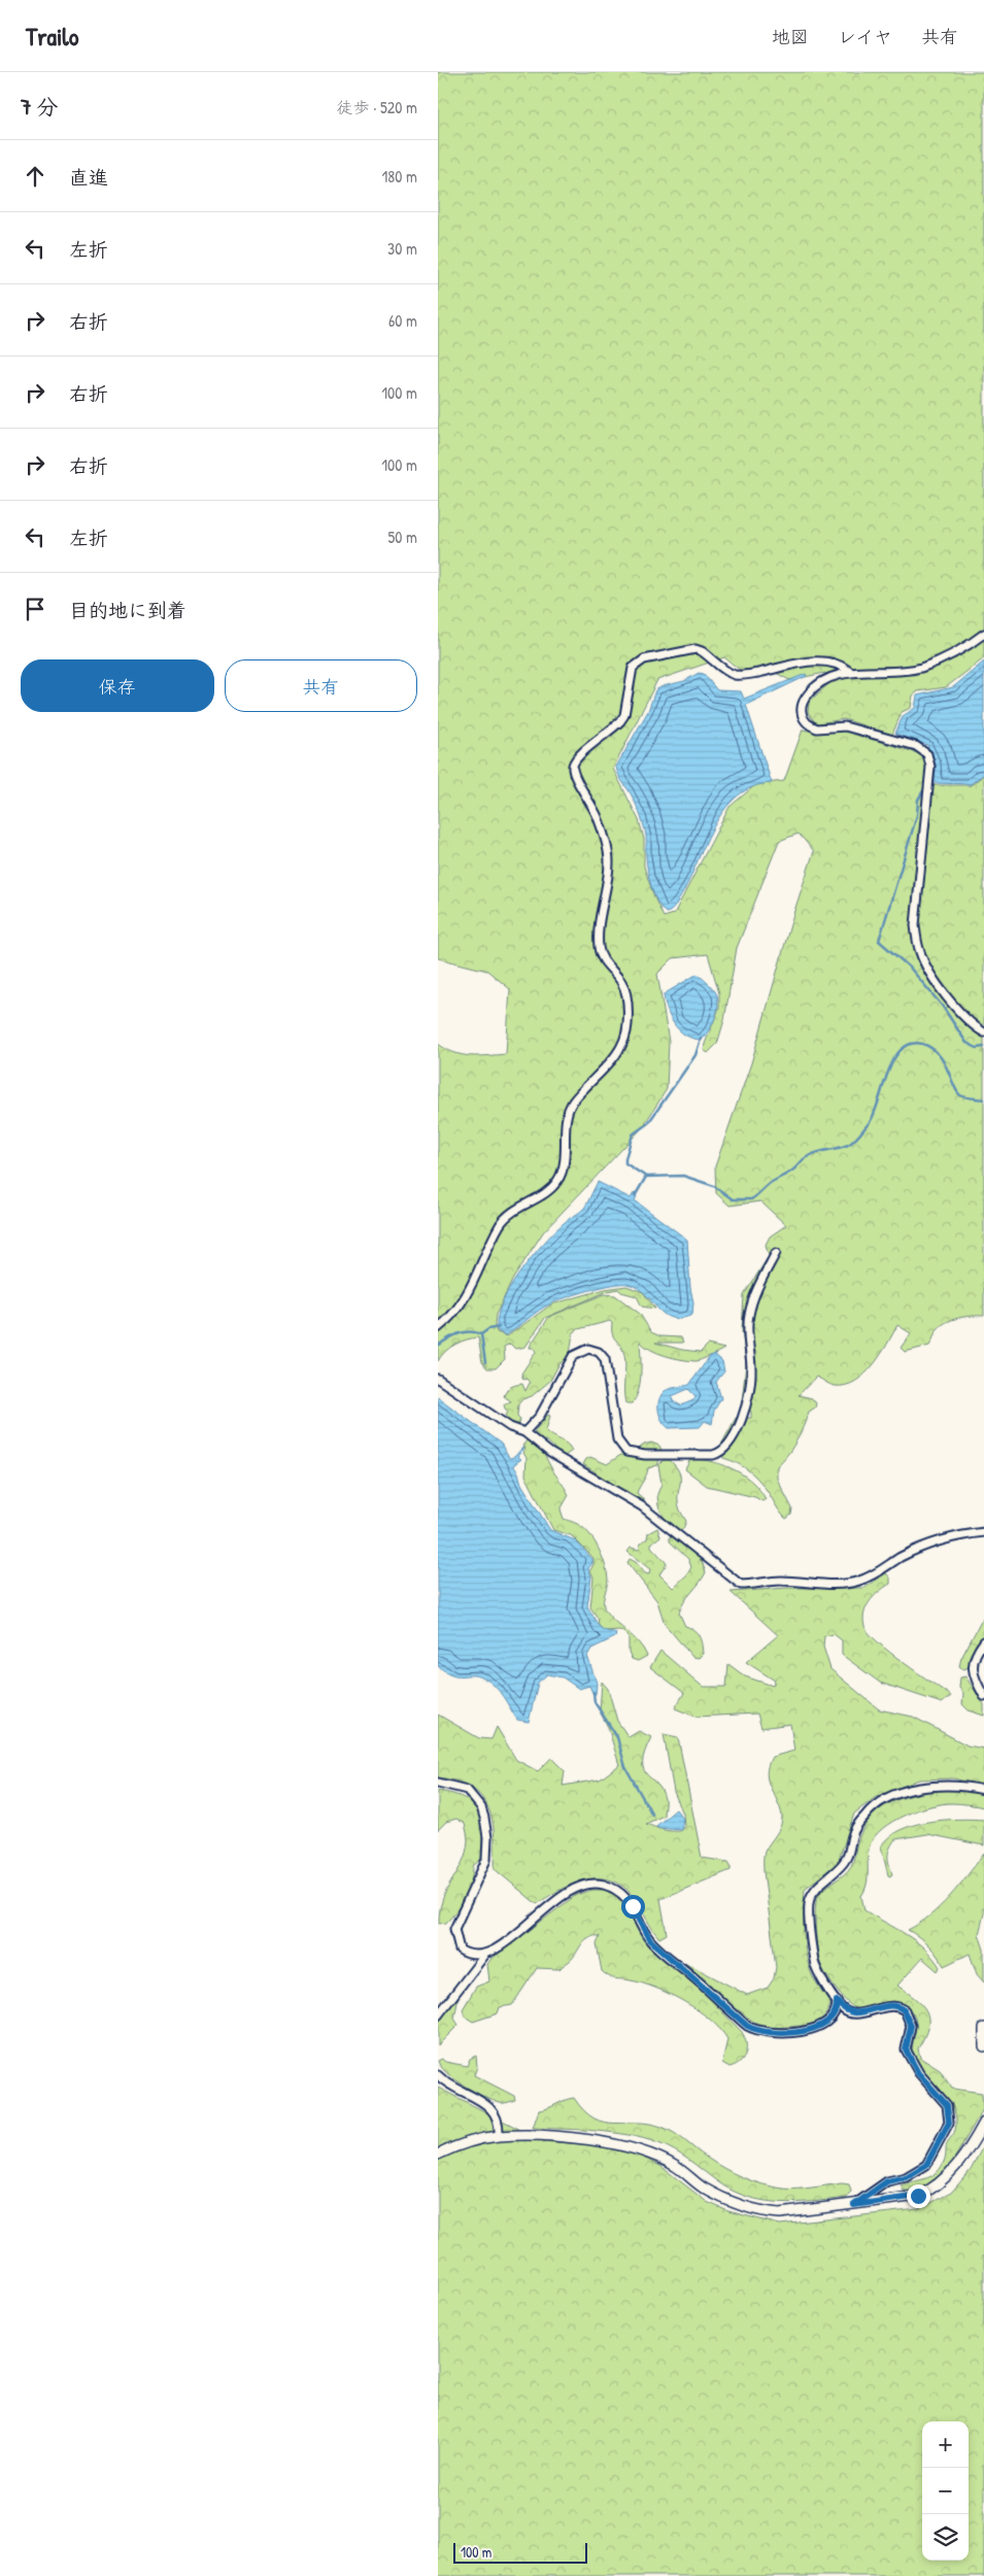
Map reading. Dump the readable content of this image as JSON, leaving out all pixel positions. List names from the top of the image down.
{
  "scale_bar": "100 m",
  "page": {
    "header": "Trailo",
    "nav": ["地図", "レイヤ", "共有"],
    "heading": ["7 分", "徒歩 · 520 m"],
    "list": [
      ["直進", "180 m"],
      ["左折", "30 m"],
      ["右折", "60 m"],
      ["右折", "100 m"],
      ["右折", "100 m"],
      ["左折", "50 m"],
      "目的地に到着"
    ],
    "buttons": ["保存", "共有"],
    "map_buttons": ["+", "−"],
    "scale": "100 m"
  }
}
